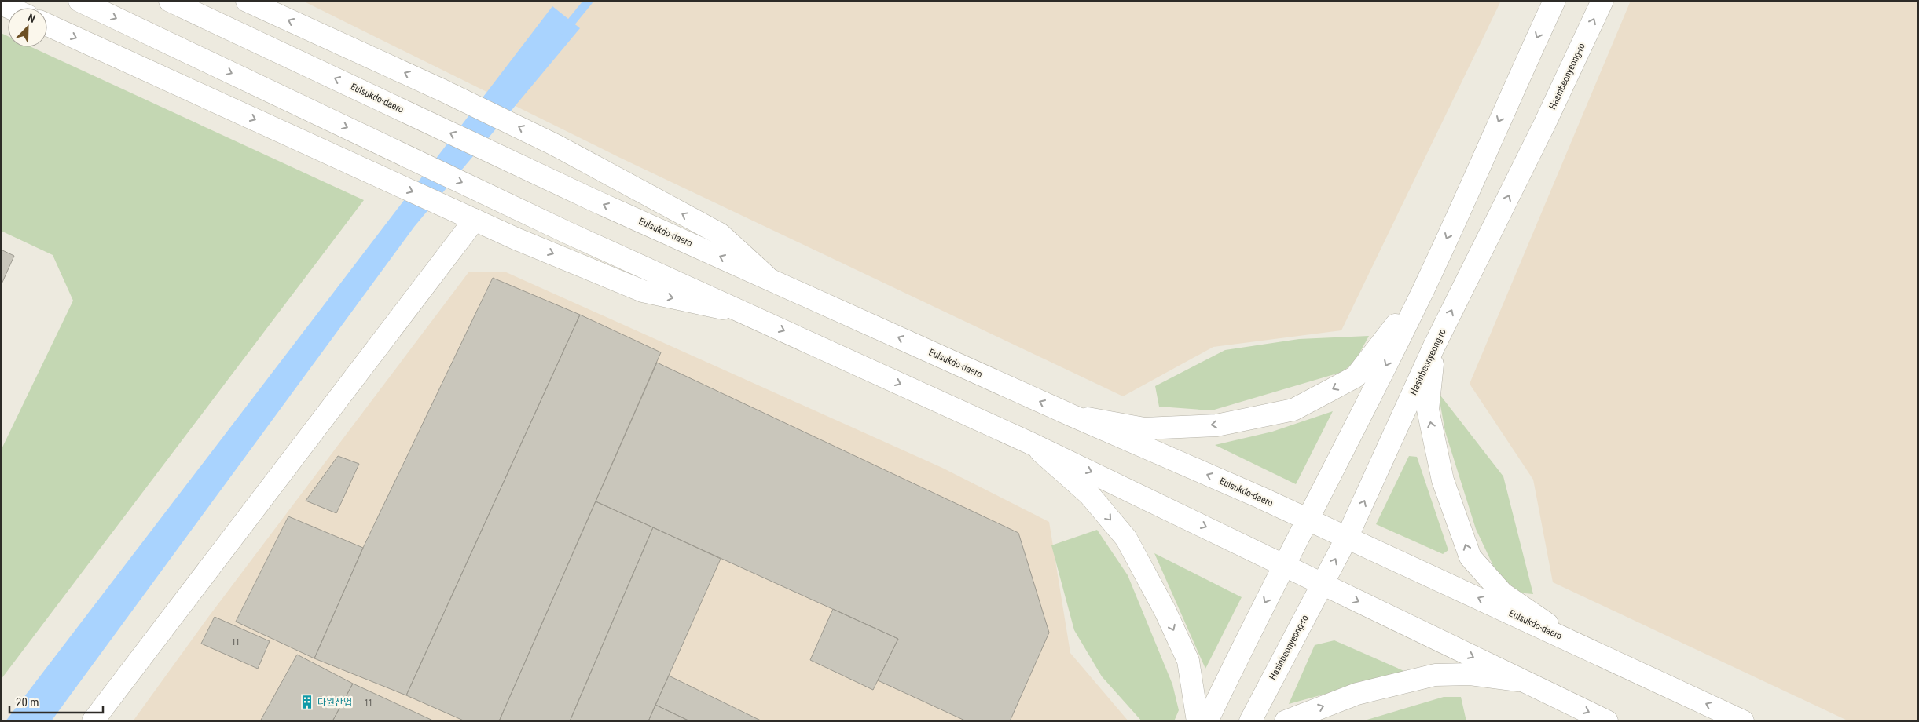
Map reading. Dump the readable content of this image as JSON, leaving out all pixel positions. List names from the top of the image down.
{
  "streets": {
    "main road": ["Hasinbeonyeong-ro", "Eulsukdo-daero"]
  },
  "crossings": [
    ["Hasinbeonyeong-ro", "Eulsukdo-daero"]
  ],
  "places": {
    "building": ["다원산업"]
  },
  "house_numbers": ["11", "11"],
  "scale_bar": "20 m",
  "north": "top right"
}
